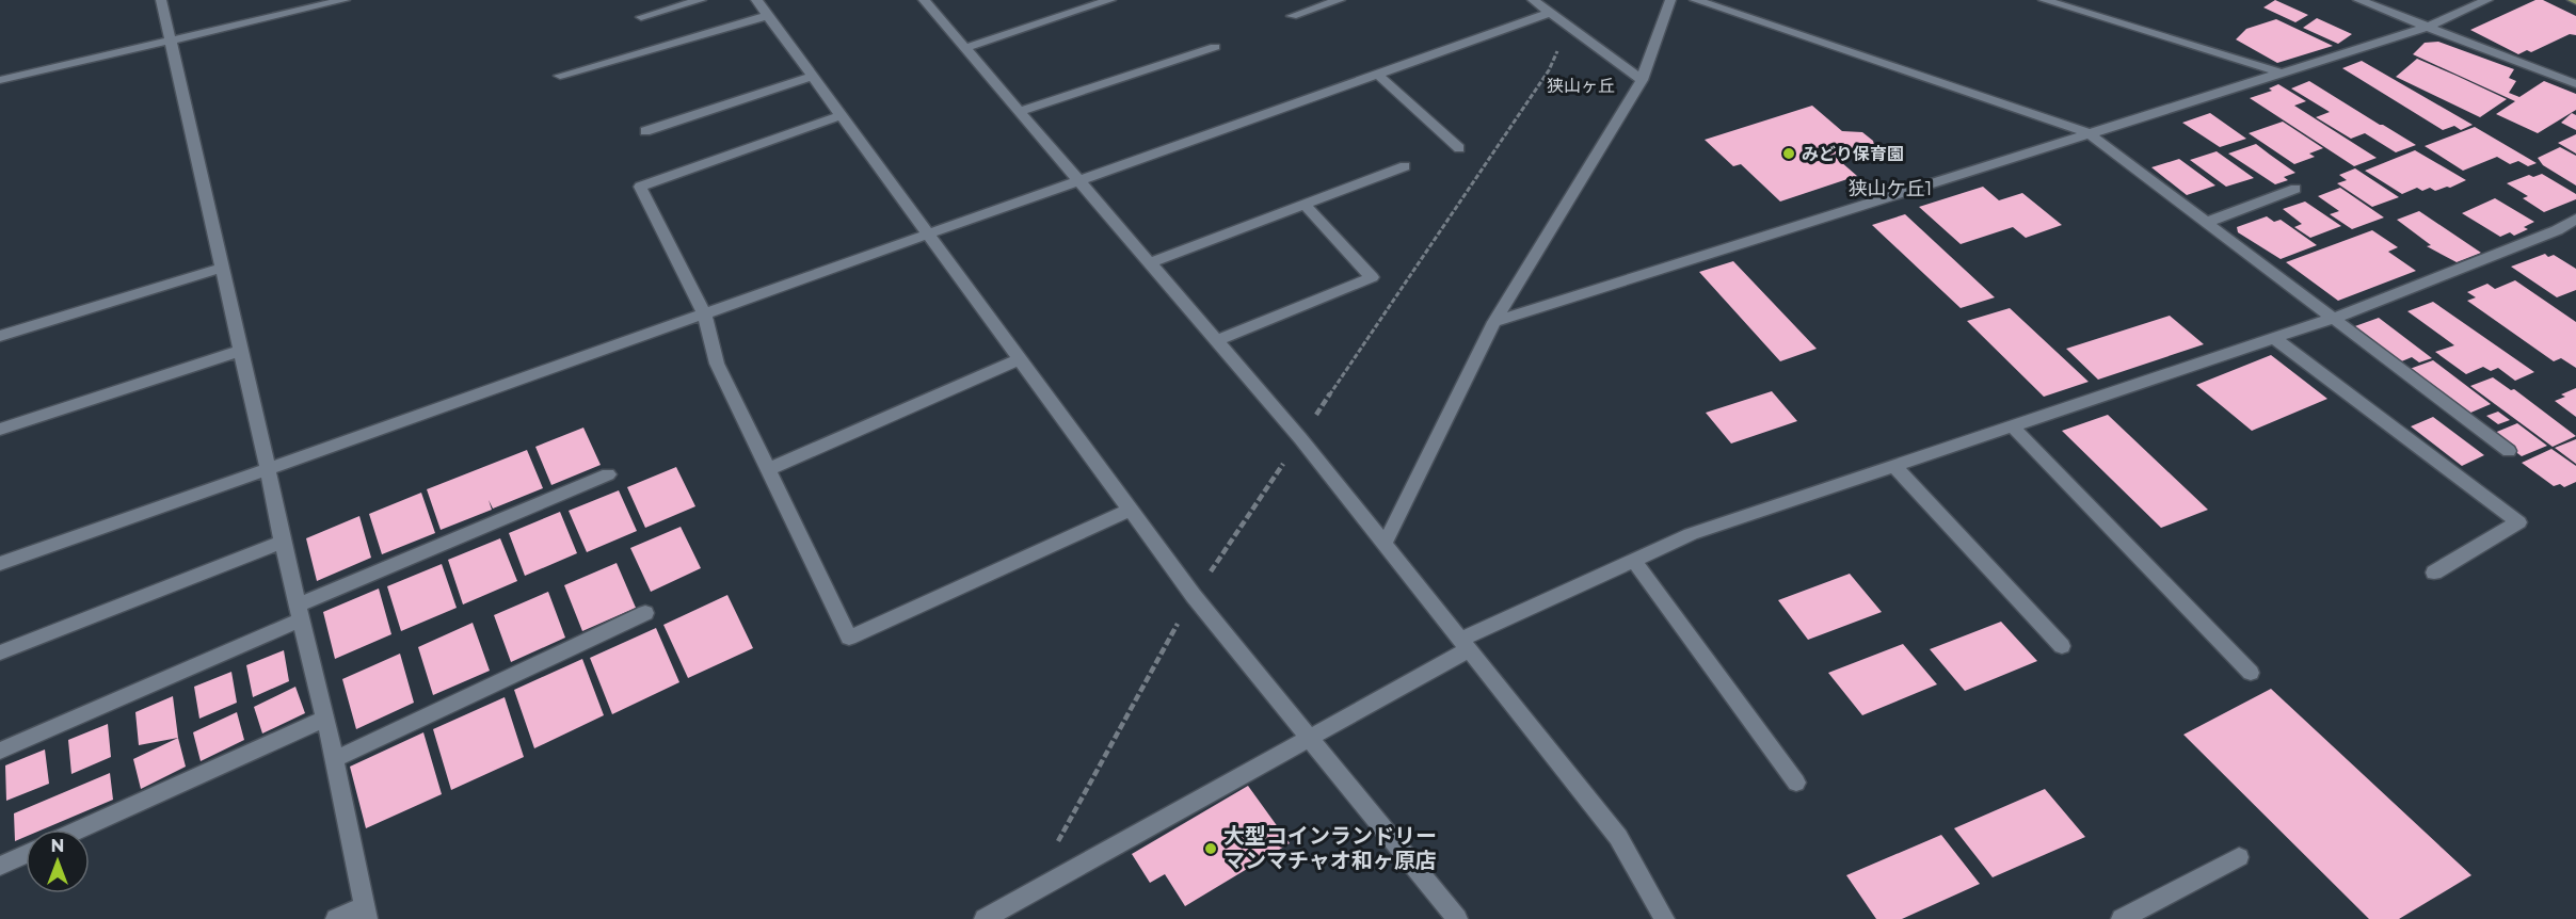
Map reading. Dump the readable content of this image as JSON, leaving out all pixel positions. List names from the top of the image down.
{
  "districts": ["狭山ヶ丘", "狭山ケ丘1"],
  "places": ["みどり保育園", "大型コインランドリー マンマチャオ和ヶ原店"],
  "north": "top"
}
